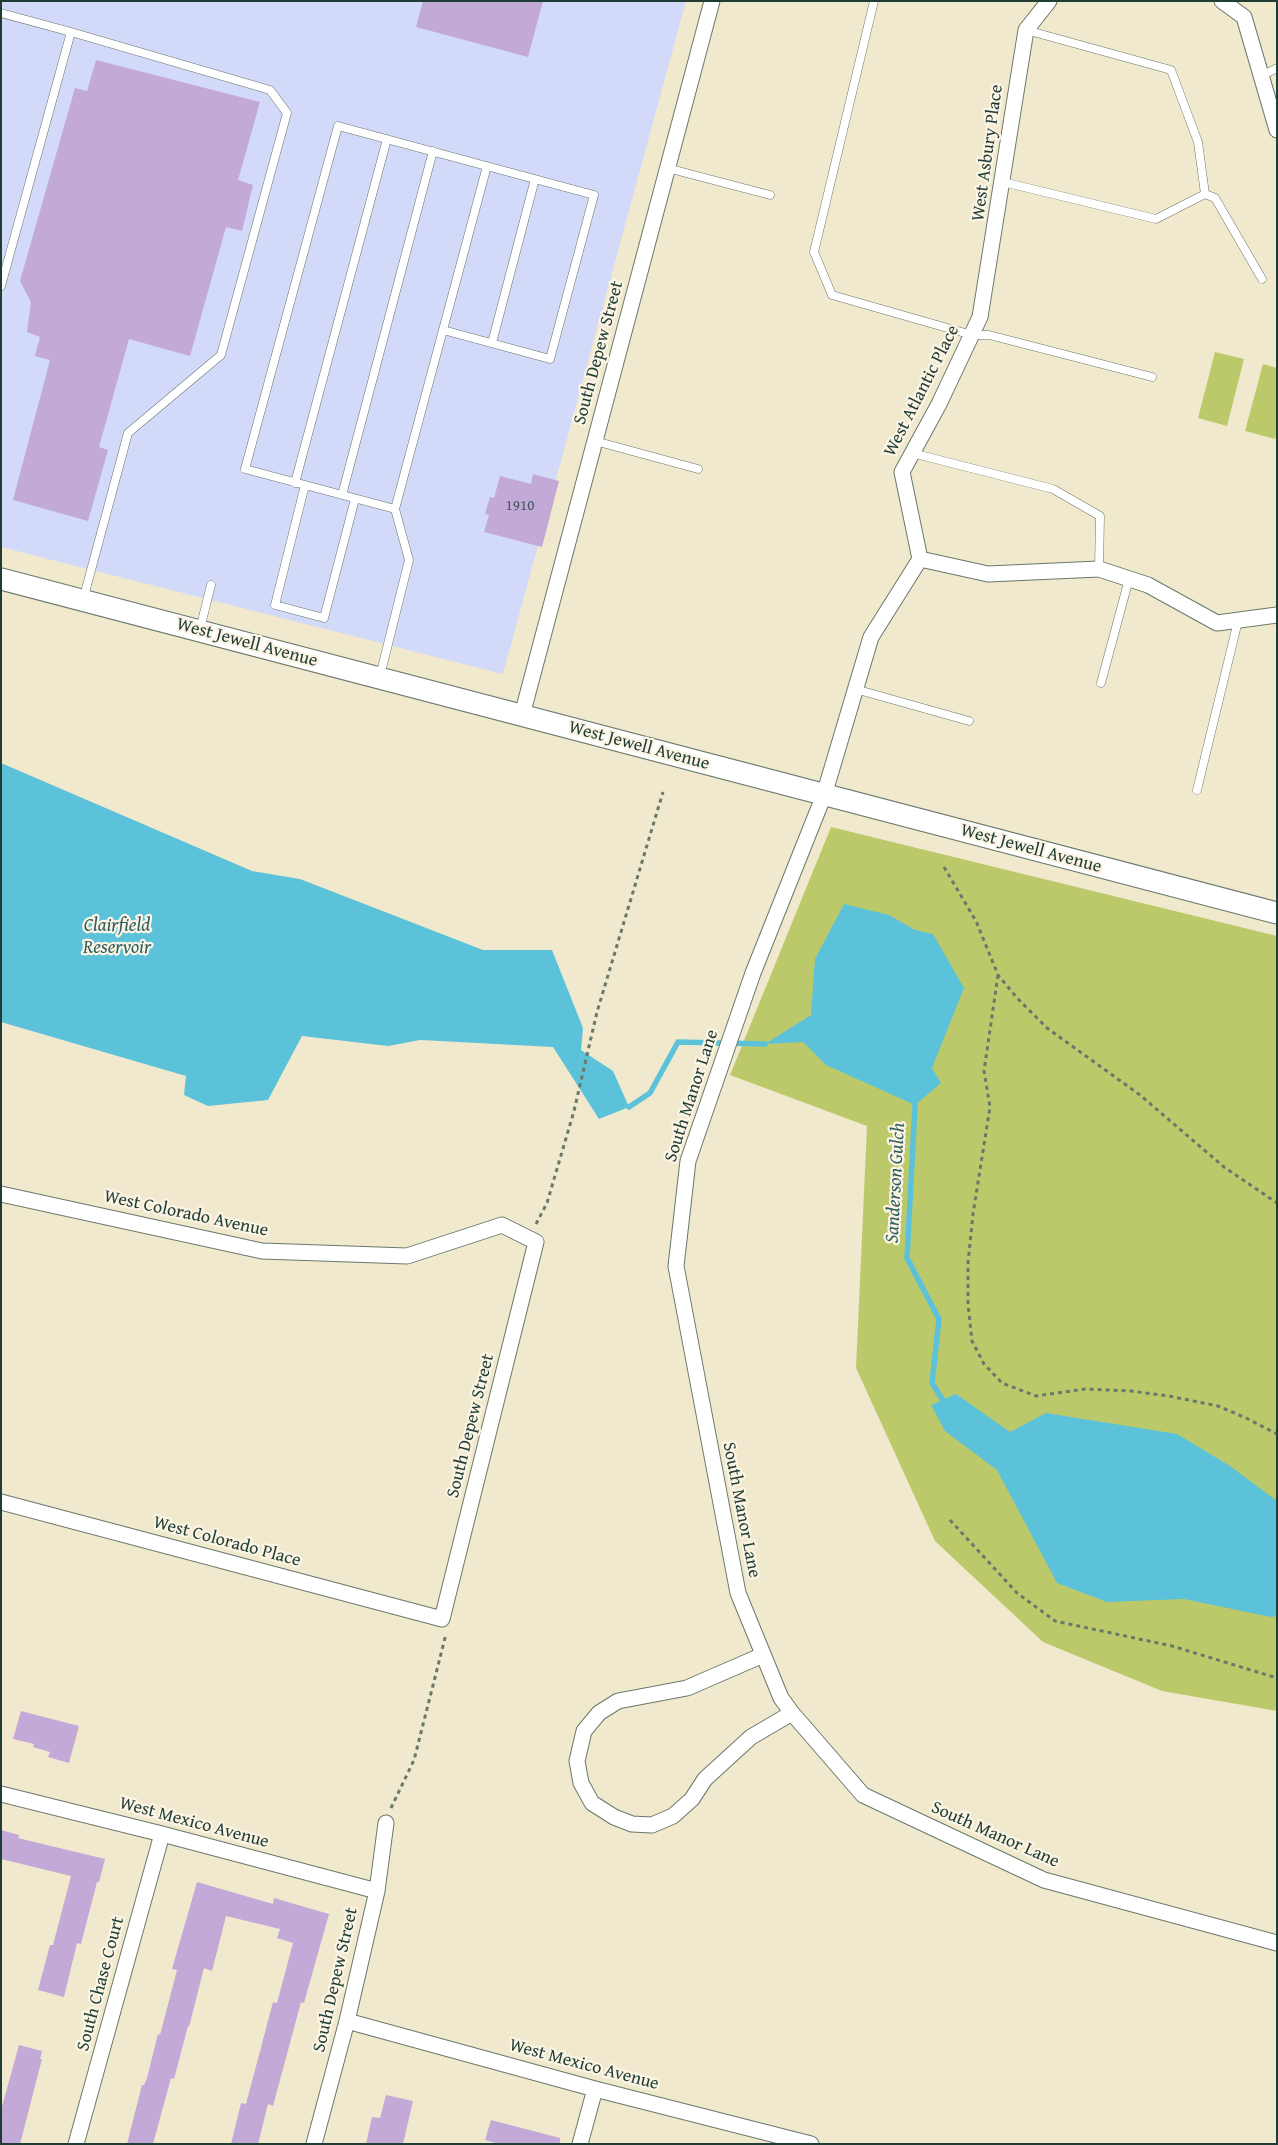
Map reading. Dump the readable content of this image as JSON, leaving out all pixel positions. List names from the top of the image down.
{
  "streets": {
    "main road": ["West Jewell Avenue"],
    "street": [
      "West Asbury Place",
      "South Depew Street",
      "West Atlantic Place",
      "South Manor Lane",
      "West Colorado Avenue",
      "West Colorado Place",
      "West Mexico Avenue",
      "South Chase Court"
    ]
  },
  "crossings": [
    ["West Asbury Place", "West Atlantic Place"],
    ["South Depew Street", "West Jewell Avenue"],
    ["South Depew Street", "West Colorado Avenue"],
    ["South Depew Street", "West Colorado Place"],
    ["South Depew Street", "West Mexico Avenue"],
    ["West Atlantic Place", "South Manor Lane"],
    ["West Jewell Avenue", "South Manor Lane"],
    ["West Mexico Avenue", "South Chase Court"]
  ],
  "water": ["Clairfield Reservoir", "Sanderson Gulch"],
  "house_numbers": ["1910"]
}
